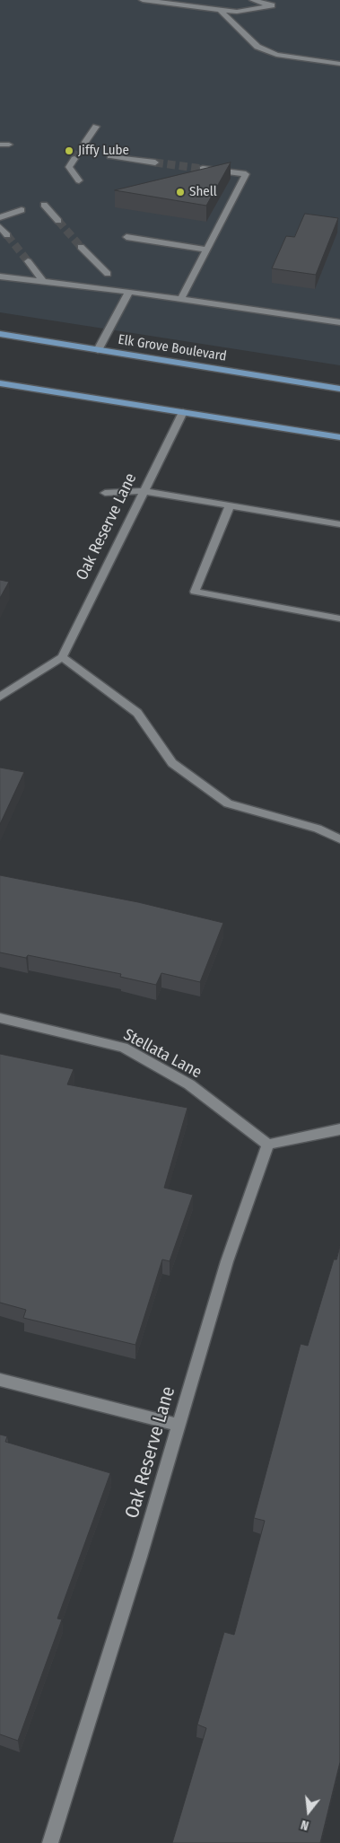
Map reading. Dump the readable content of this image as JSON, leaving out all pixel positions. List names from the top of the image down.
{
  "streets": {
    "main road": ["Elk Grove Boulevard"],
    "street": ["Oak Reserve Lane", "Stellata Lane"]
  },
  "crossings": [
    ["Oak Reserve Lane", "Stellata Lane"]
  ],
  "places": ["Jiffy Lube", "Shell"],
  "north": "bottom"
}
